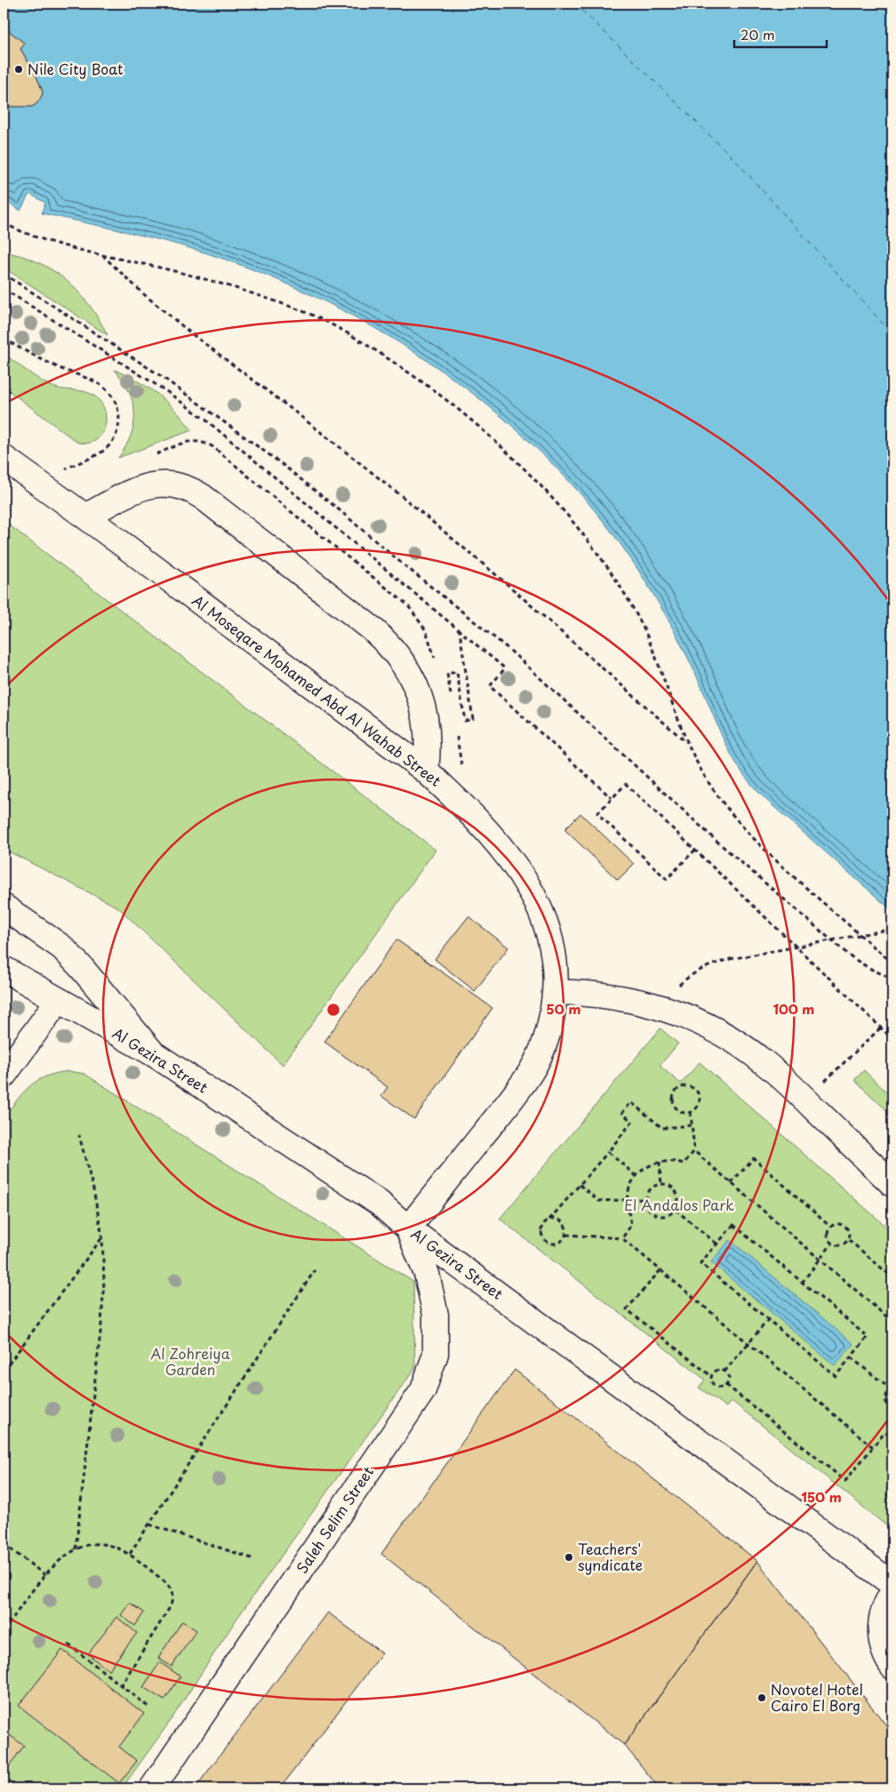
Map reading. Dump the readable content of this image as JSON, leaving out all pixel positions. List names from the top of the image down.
{
  "streets": {
    "main road": ["Al Moseqare Mohamed Abd Al Wahab Street", "Al Gezira Street", "Saleh Selim Street"]
  },
  "crossings": [
    ["Al Moseqare Mohamed Abd Al Wahab Street", "Al Gezira Street"],
    ["Al Moseqare Mohamed Abd Al Wahab Street", "Saleh Selim Street"],
    ["Al Gezira Street", "Saleh Selim Street"]
  ],
  "parks": ["El Andalos Park", "Al Zohreiya Garden"],
  "places": ["Nile City Boat", "Teachers' syndicate", "Novotel Hotel Cairo El Borg"],
  "scale_bar": "20 m",
  "rings": ["50 m", "100 m", "150 m"]
}
